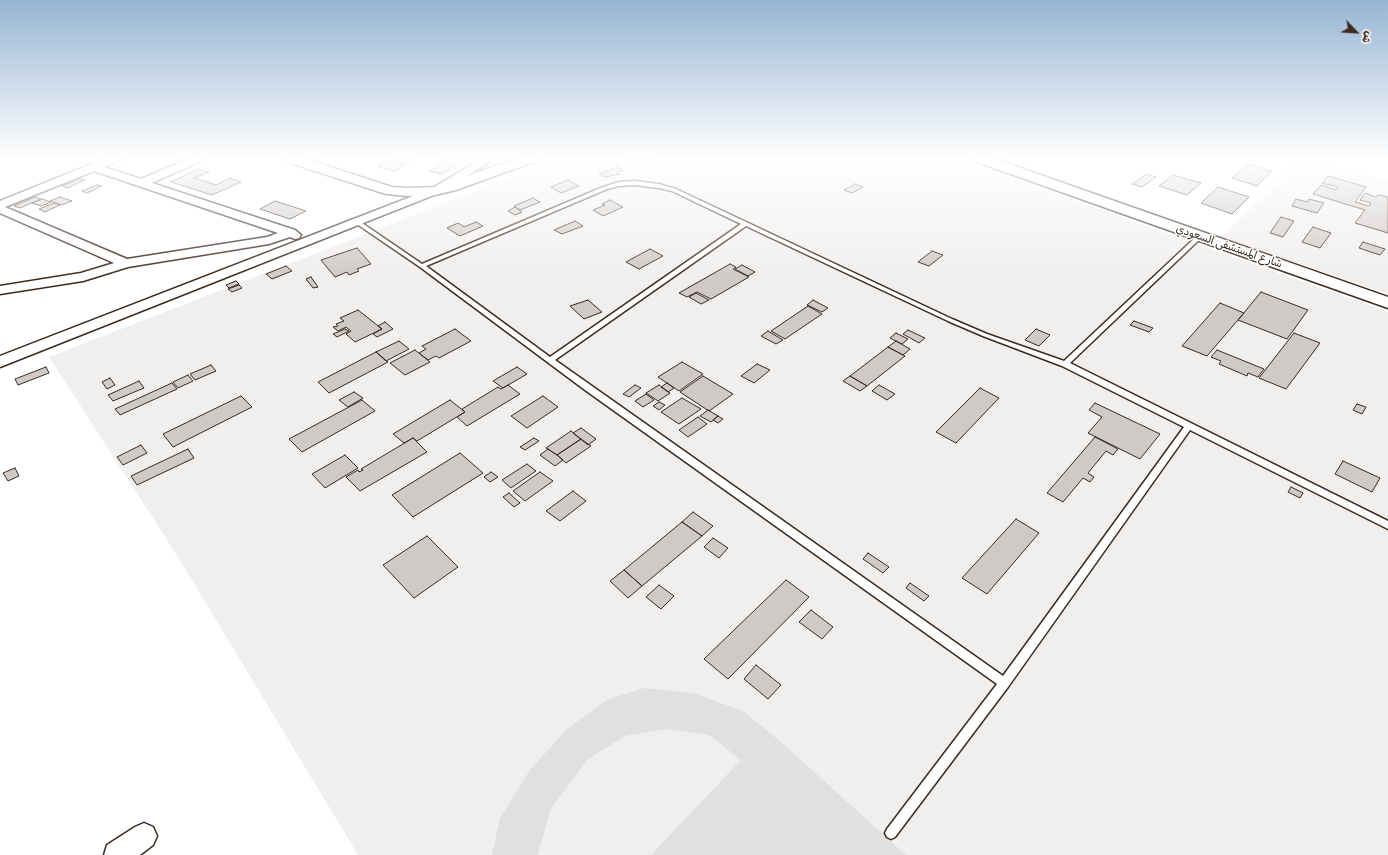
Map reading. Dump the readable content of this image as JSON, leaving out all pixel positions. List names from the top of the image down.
{
  "streets": {
    "street": ["شارع المستشفى السعودي"]
  },
  "north": "bottom right"
}
